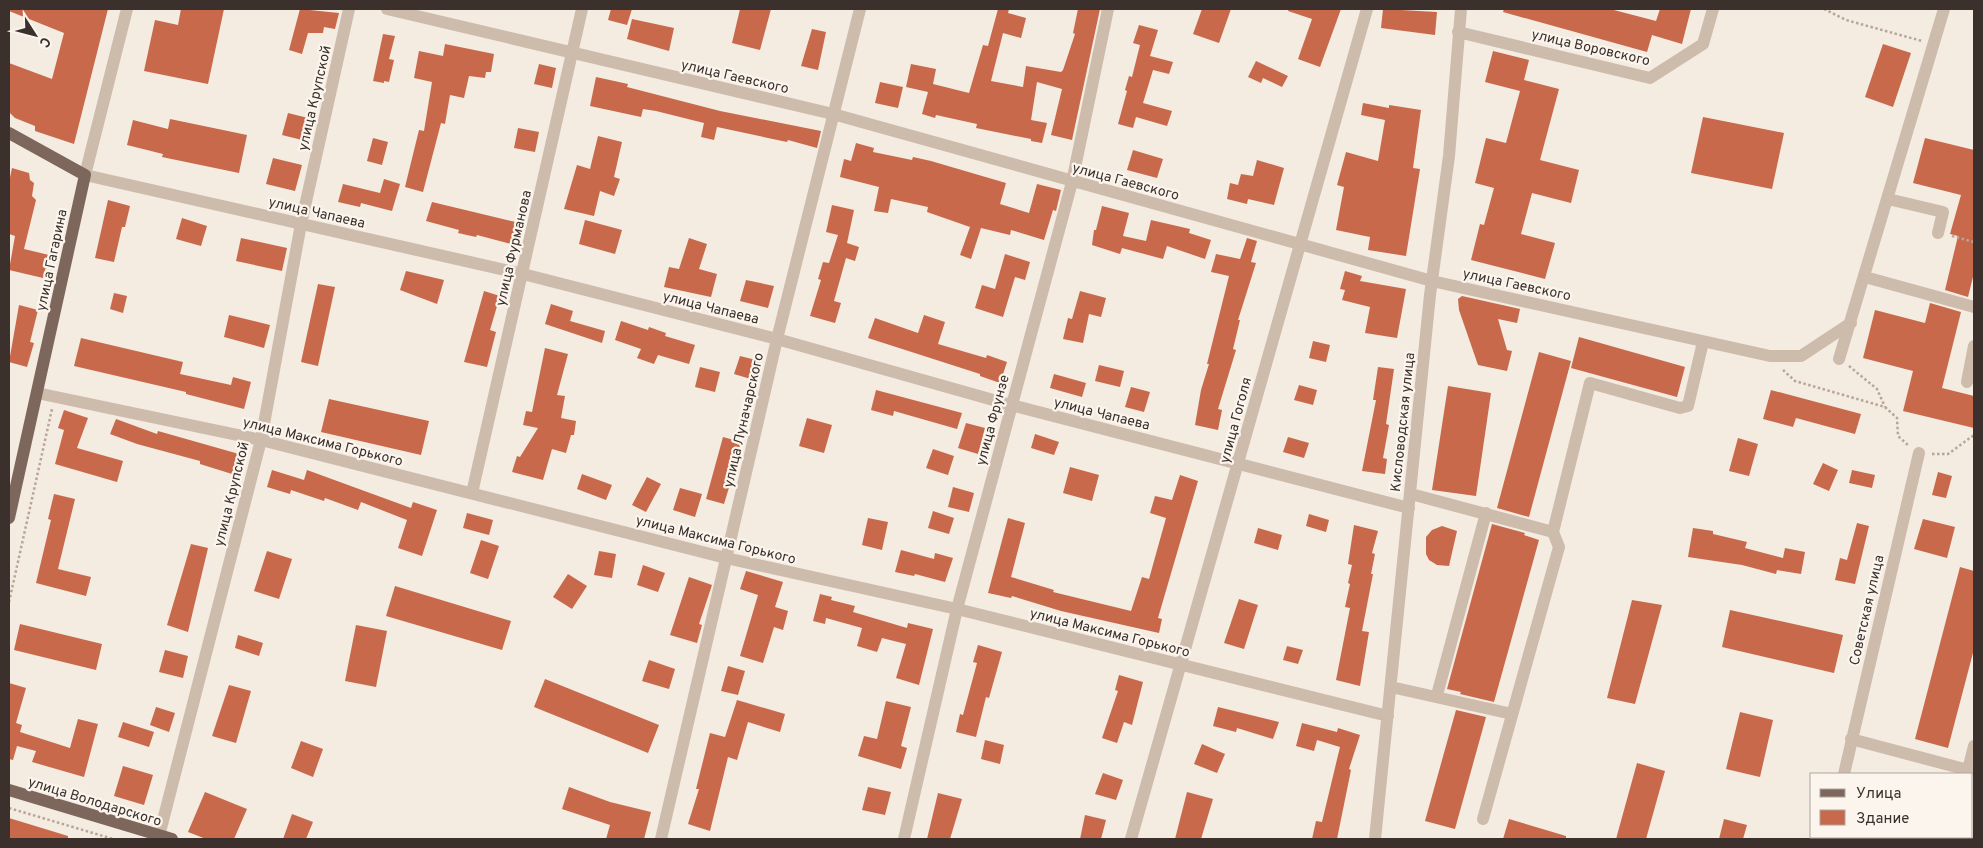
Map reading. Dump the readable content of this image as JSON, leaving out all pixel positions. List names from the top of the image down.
{
  "streets": {
    "main road": ["улица Чапаева", "улица Гагарина", "улица Володарского"],
    "street": [
      "улица Воровского",
      "улица Гаевского",
      "улица Крупской",
      "улица Фурманова",
      "улица Луначарского",
      "улица Фрунзе",
      "улица Гоголя",
      "Кисловодская улица",
      "улица Максима Горького",
      "Советская улица"
    ]
  },
  "crossings": [
    ["улица Воровского", "Кисловодская улица"],
    ["улица Гаевского", "улица Фурманова"],
    ["улица Гаевского", "улица Луначарского"],
    ["улица Гаевского", "улица Фрунзе"],
    ["улица Гаевского", "улица Гоголя"],
    ["улица Гаевского", "Кисловодская улица"],
    ["улица Крупской", "улица Чапаева"],
    ["улица Крупской", "улица Максима Горького"],
    ["улица Крупской", "улица Володарского"],
    ["улица Чапаева", "улица Фурманова"],
    ["улица Чапаева", "улица Гагарина"],
    ["улица Чапаева", "улица Луначарского"],
    ["улица Чапаева", "улица Фрунзе"],
    ["улица Чапаева", "улица Гоголя"],
    ["улица Чапаева", "Кисловодская улица"],
    ["улица Фурманова", "улица Максима Горького"],
    ["улица Гагарина", "улица Максима Горького"],
    ["улица Луначарского", "улица Максима Горького"],
    ["улица Фрунзе", "улица Максима Горького"],
    ["улица Гоголя", "улица Максима Горького"],
    ["Кисловодская улица", "улица Максима Горького"]
  ],
  "legend": ["Улица", "Здание"],
  "north": "bottom right"
}
